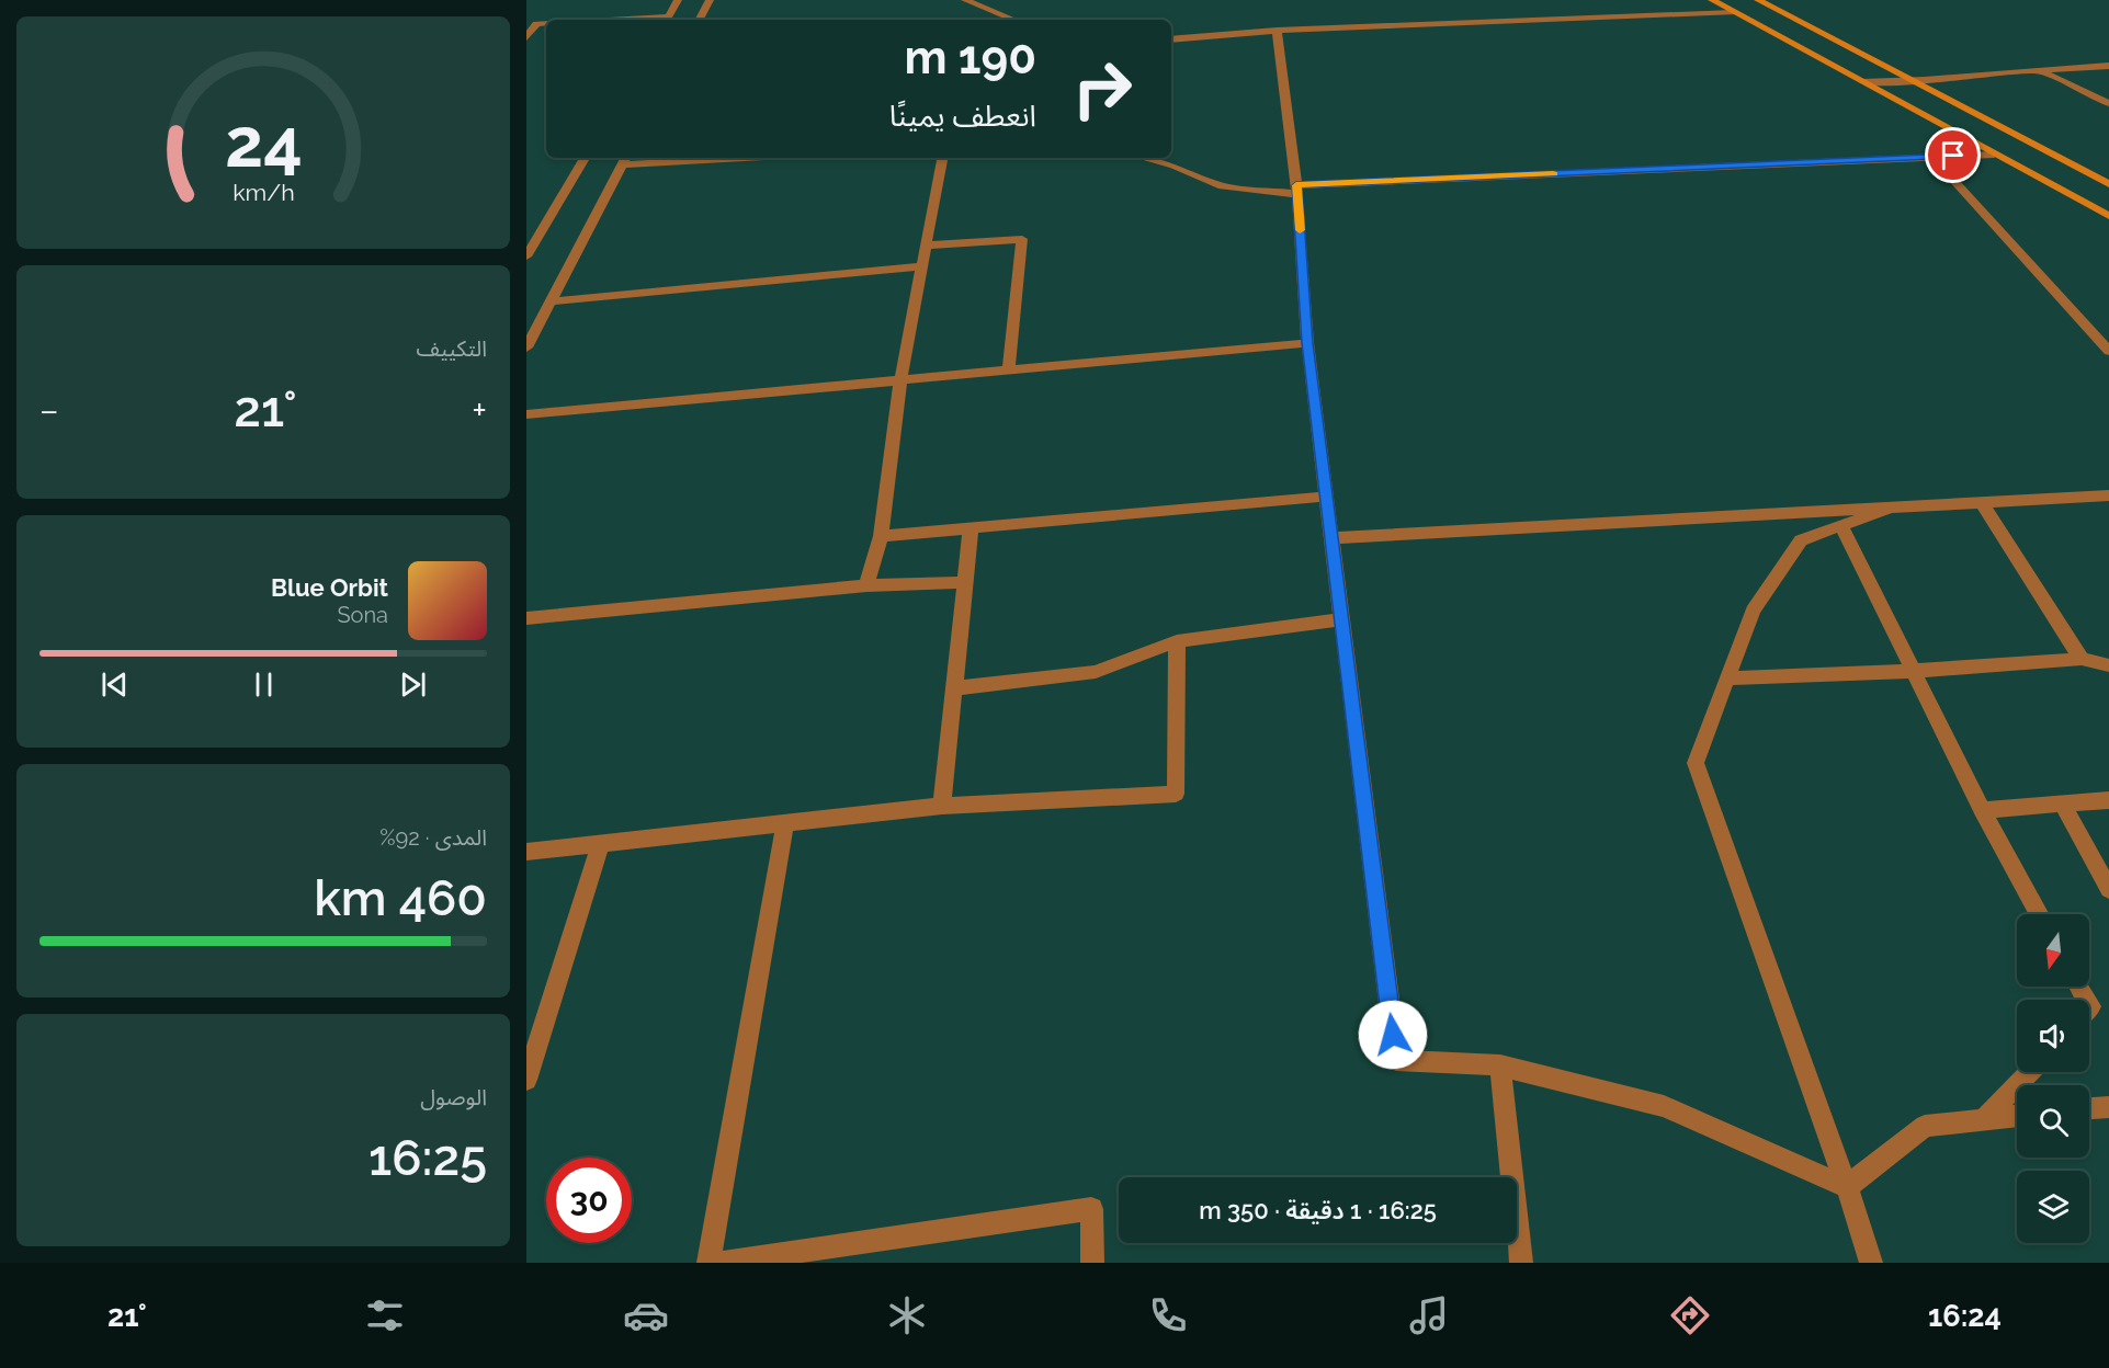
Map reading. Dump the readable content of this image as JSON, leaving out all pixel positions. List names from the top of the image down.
{
  "north": "bottom",
  "page": {
    "turn": ["190 m", "انعطف يمينًا"],
    "tile": [
      "التكييف",
      ["المدى · 92%", "460 km"],
      ["الوصول", "16:25"]
    ],
    "heat": ["−", "21°", "+"],
    "song": ["Blue Orbit", "Sona"],
    "limit": "30",
    "trip": "16:25 · 1 دقيقة · 350 m",
    "tabs": ["16:24", "21°"],
    "gauge": ["24", "km/h"]
  }
}
